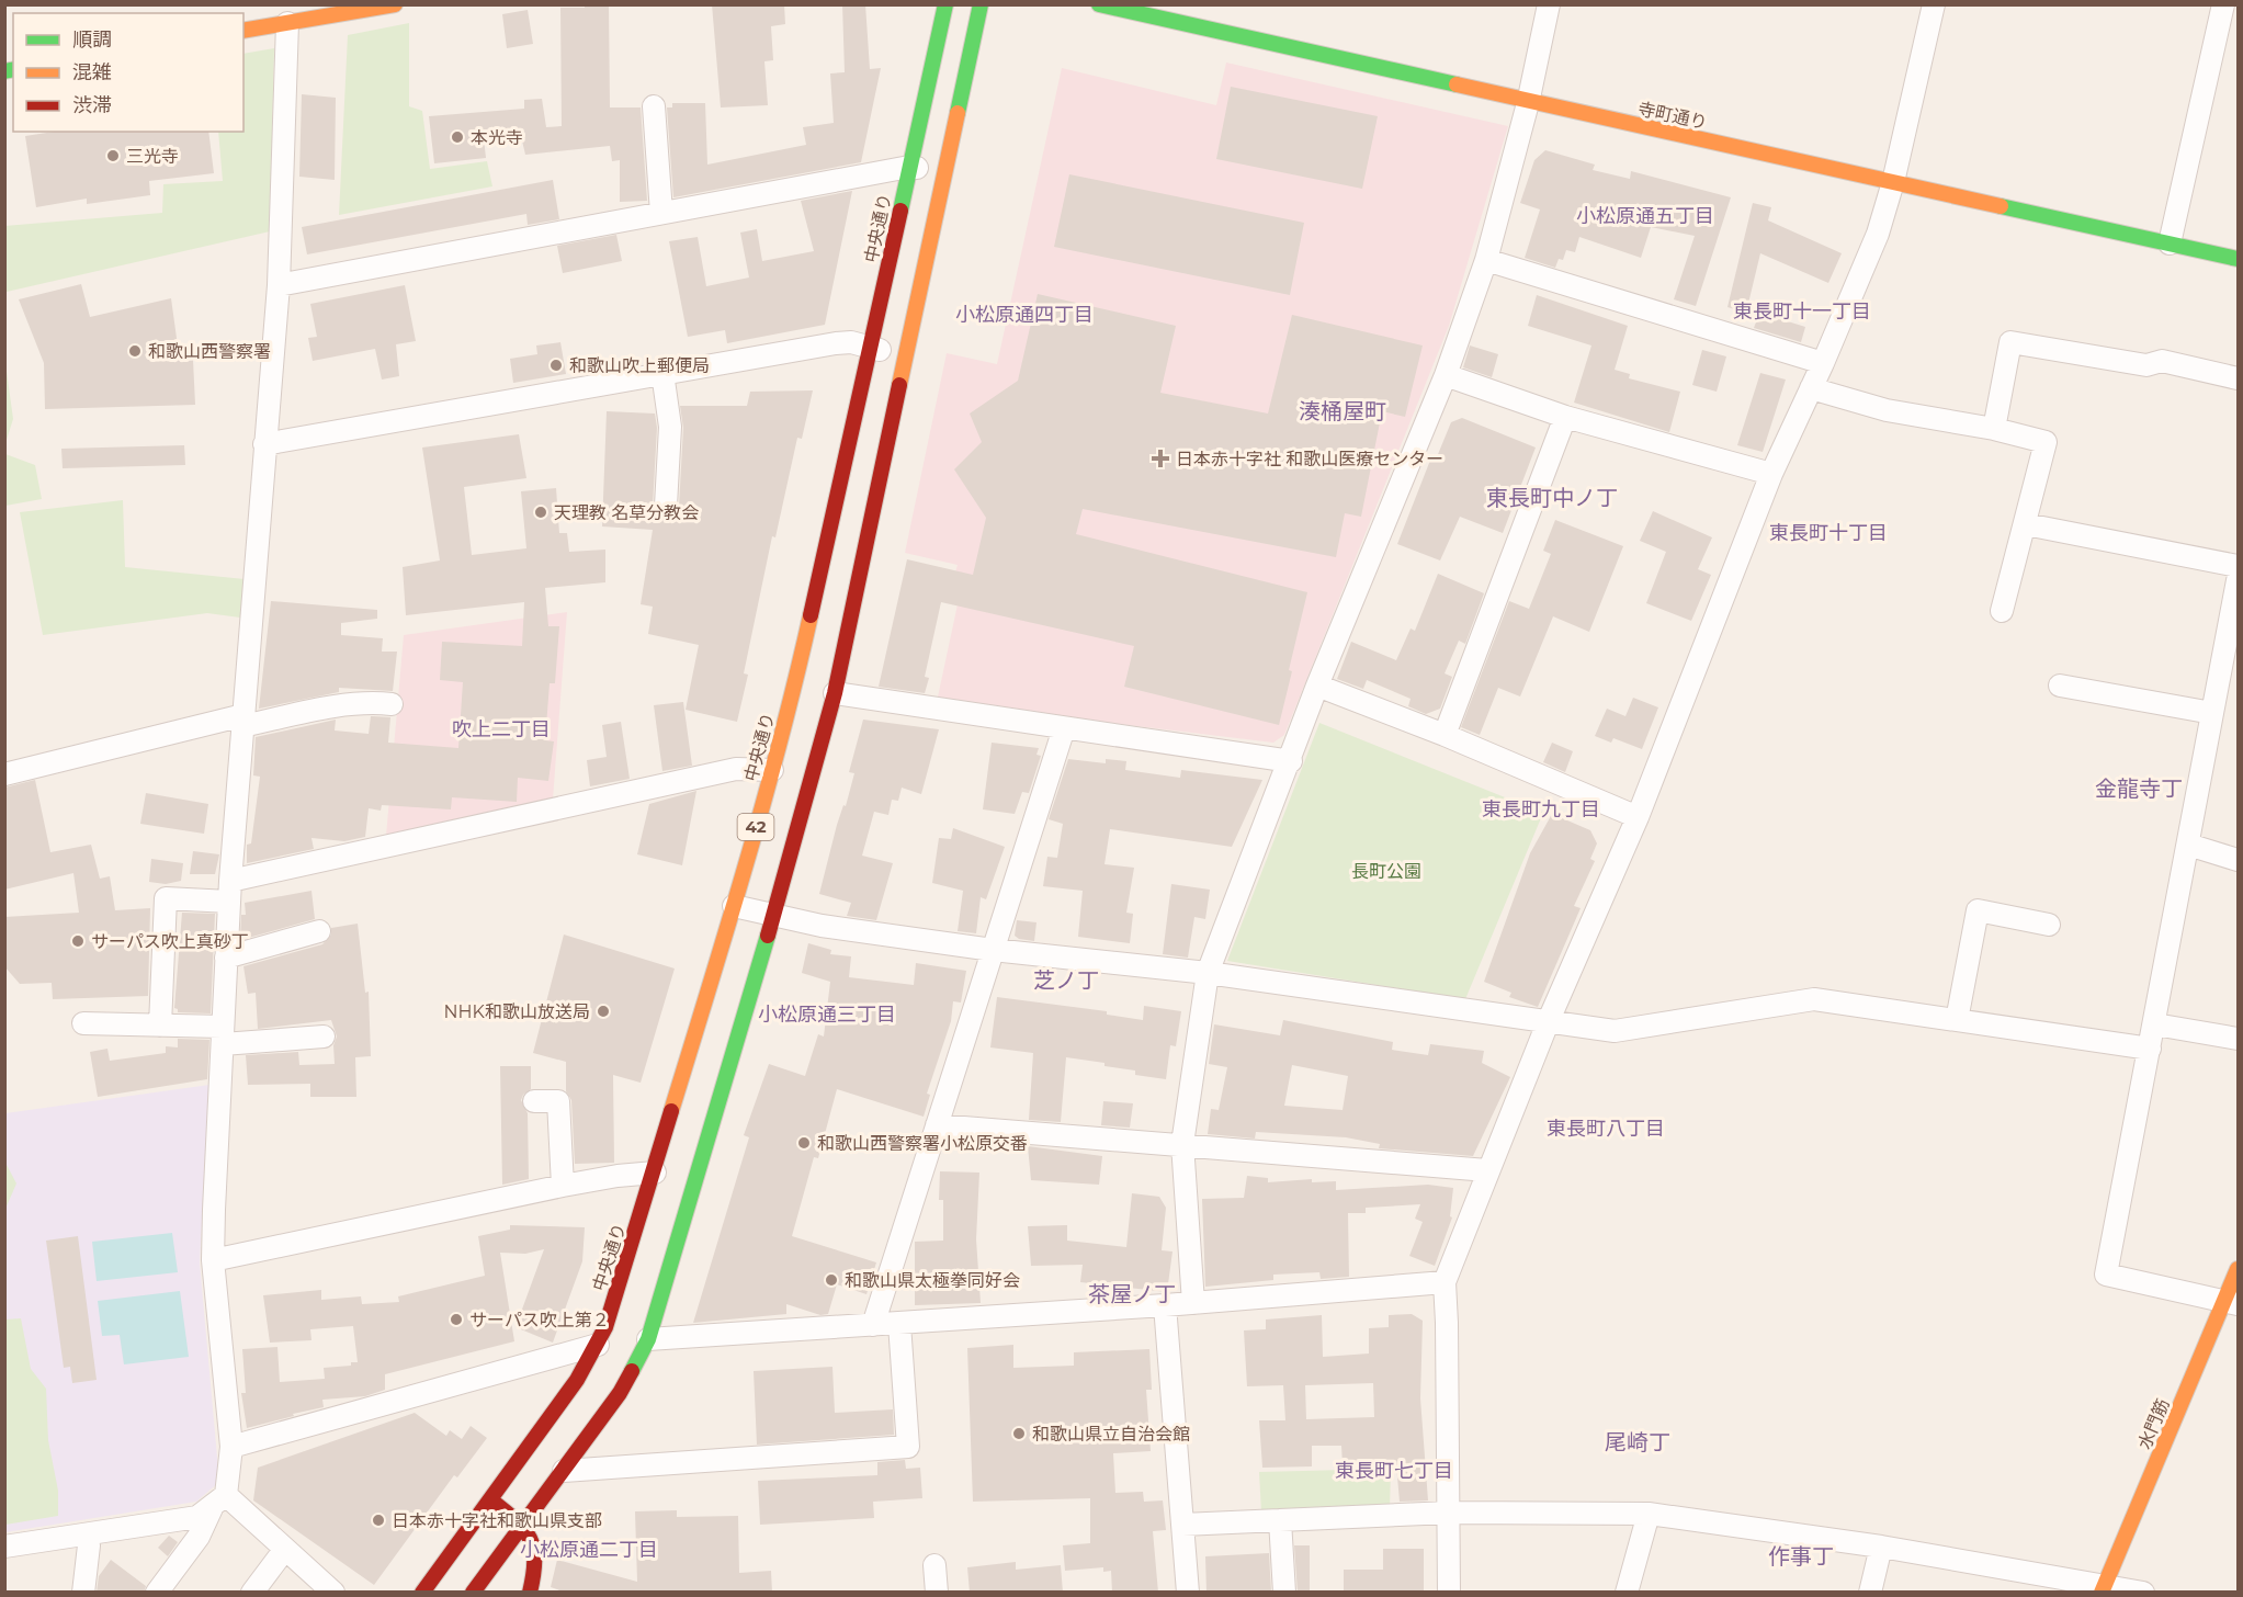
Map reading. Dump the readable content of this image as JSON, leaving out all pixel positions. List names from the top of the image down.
{
  "streets": {
    "main road": [
      "寺町通り",
      "中央通り",
      "42",
      "水門筋"
    ]
  },
  "districts": [
    "小松原通五丁目",
    "東長町十一丁目",
    "小松原通四丁目",
    "湊桶屋町",
    "東長町中ノ丁",
    "東長町十丁目",
    "吹上二丁目",
    "金龍寺丁",
    "東長町九丁目",
    "芝ノ丁",
    "小松原通三丁目",
    "東長町八丁目",
    "茶屋ノ丁",
    "尾崎丁",
    "東長町七丁目",
    "小松原通二丁目",
    "作事丁"
  ],
  "parks": ["長町公園"],
  "places": {
    "other": [
      "本光寺",
      "三光寺",
      "和歌山西警察署",
      "和歌山吹上郵便局",
      "天理教 名草分教会",
      "サーパス吹上真砂丁",
      "NHK和歌山放送局",
      "和歌山西警察署小松原交番",
      "和歌山県太極拳同好会",
      "サーパス吹上第２",
      "和歌山県立自治会館",
      "日本赤十字社和歌山県支部"
    ],
    "health": ["日本赤十字社 和歌山医療センター"]
  },
  "legend": ["順調", "混雑", "渋滞"]
}
